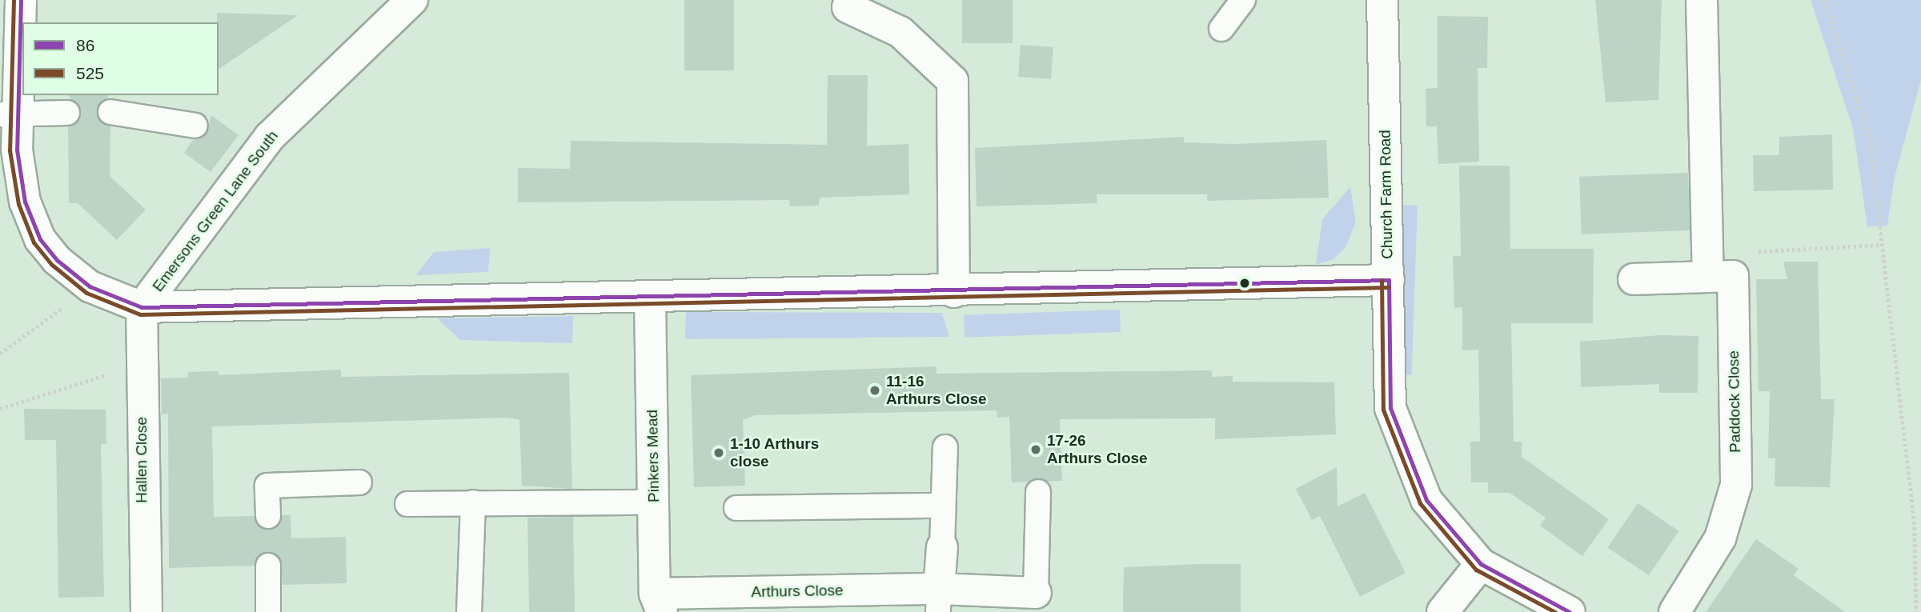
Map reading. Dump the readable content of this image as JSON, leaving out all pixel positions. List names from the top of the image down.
{
  "streets": {
    "street": [
      "Church Farm Road",
      "Emersons Green Lane South",
      "Paddock Close",
      "Pinkers Mead",
      "Hallen Close",
      "Arthurs Close"
    ]
  },
  "crossings": [
    ["Emersons Green Lane South", "Hallen Close"],
    ["Pinkers Mead", "Arthurs Close"]
  ],
  "places": ["11-16 Arthurs Close", "17-26 Arthurs Close", "1-10 Arthurs close"],
  "lines": ["transit line 86", "transit line 525"],
  "legend": ["86", "525"]
}
